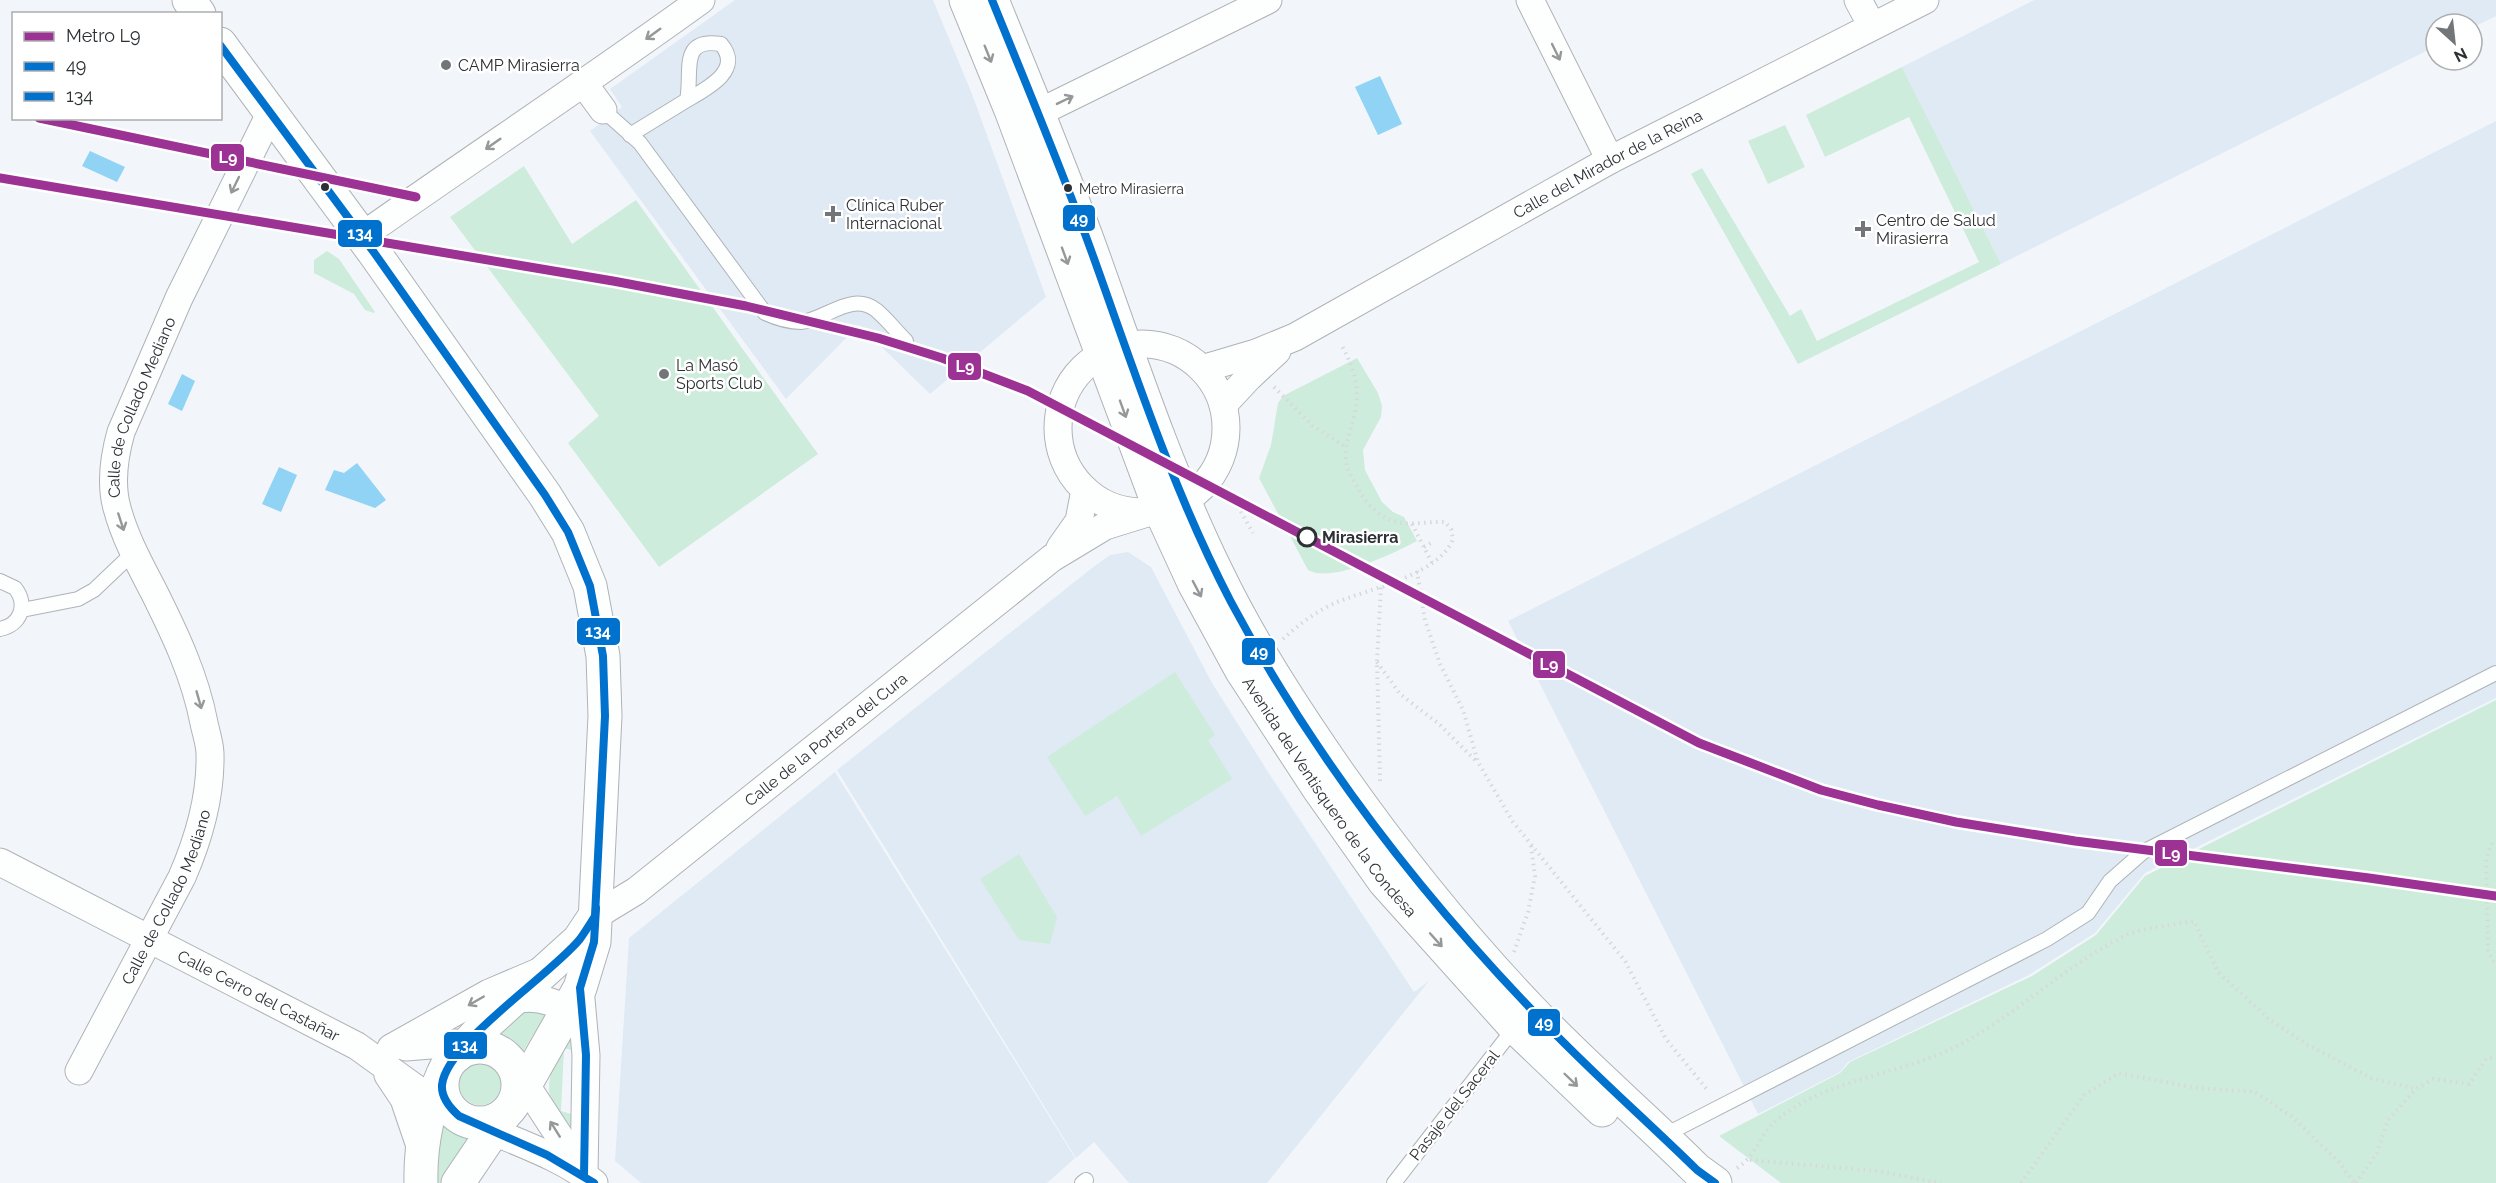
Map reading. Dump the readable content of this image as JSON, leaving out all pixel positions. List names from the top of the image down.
{
  "streets": {
    "main road": ["Avenida del Ventisquero de la Condesa"],
    "street": [
      "Calle del Mirador de la Reina",
      "Calle de Collado Mediano",
      "Calle de la Portera del Cura",
      "Calle Cerro del Castañar"
    ],
    "lane": ["Pasaje del Saceral"]
  },
  "crossings": [
    ["Calle de Collado Mediano", "Calle Cerro del Castañar"],
    ["Calle de la Portera del Cura", "Avenida del Ventisquero de la Condesa"],
    ["Avenida del Ventisquero de la Condesa", "Pasaje del Saceral"]
  ],
  "one_way": ["Calle de Collado Mediano"],
  "places": {
    "other": [
      "CAMP Mirasierra",
      "Metro Mirasierra",
      "La Masó Sports Club",
      "Mirasierra"
    ],
    "health": ["Clínica Ruber Internacional", "Centro de Salud Mirasierra"]
  },
  "lines": ["transit line 49", "transit line 134", "metro line L9"],
  "legend": ["Metro L9", "49", "134"],
  "north": "bottom right"
}
